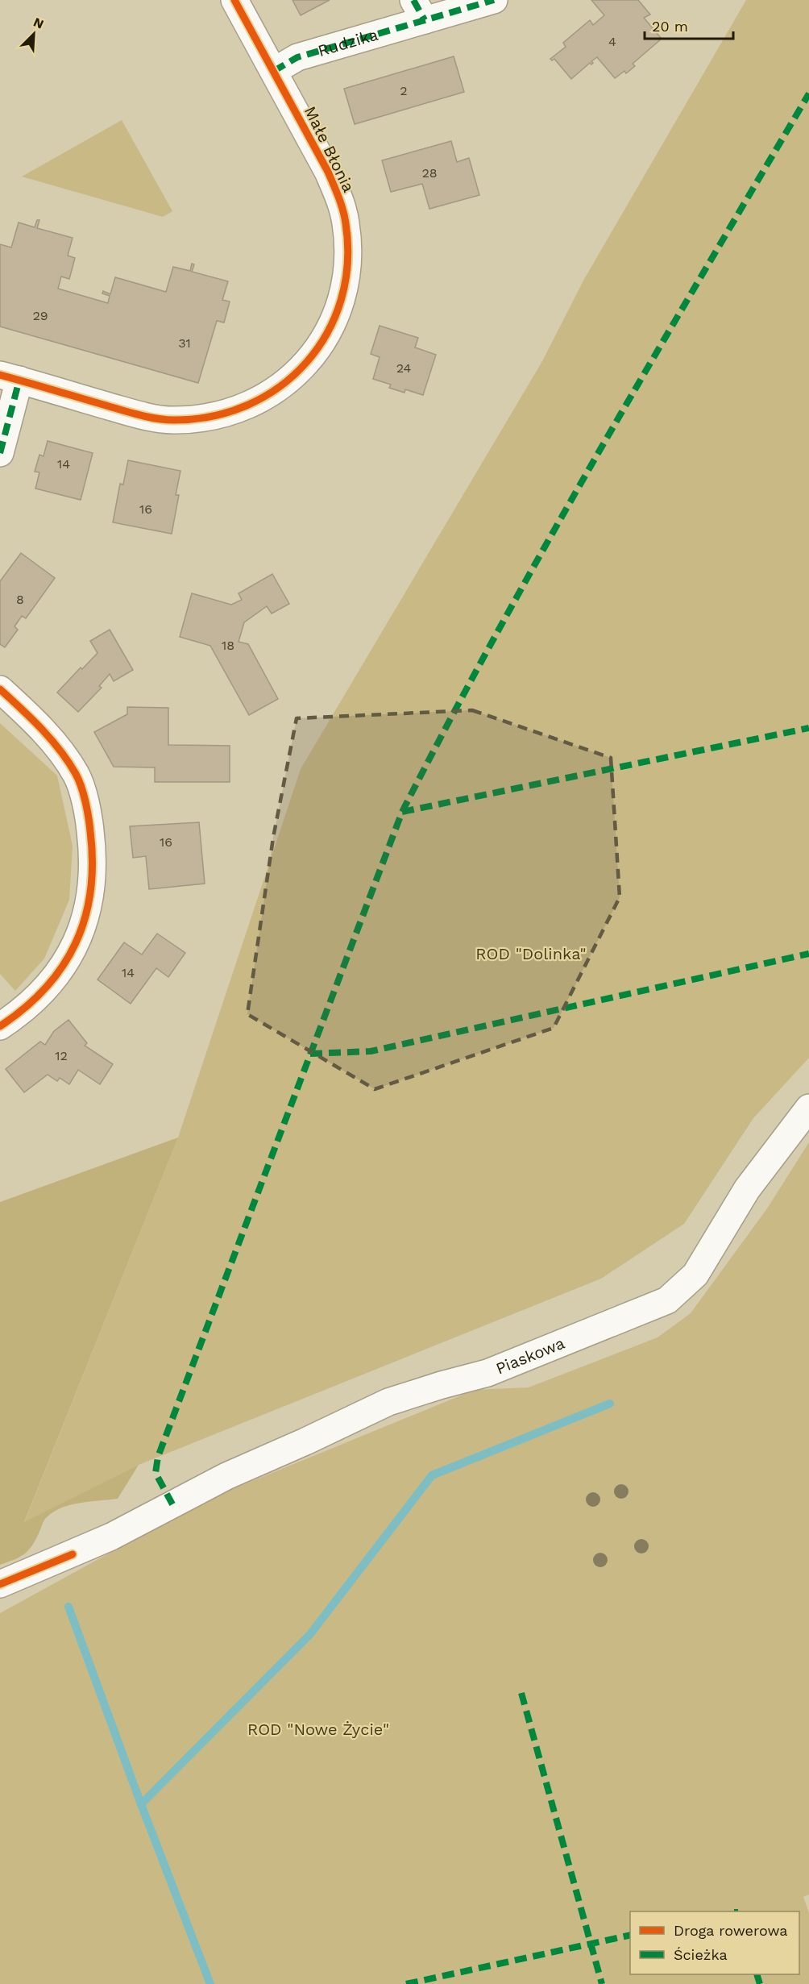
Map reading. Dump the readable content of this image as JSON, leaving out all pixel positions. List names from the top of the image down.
{
  "streets": {
    "street": ["Rudzika", "Małe Błonia", "Piaskowa"]
  },
  "crossings": [
    ["Rudzika", "Małe Błonia"]
  ],
  "parks": ["ROD \"Dolinka\"", "ROD \"Nowe Życie\""],
  "house_numbers": [
    "4",
    "2",
    "28",
    "29",
    "31",
    "24",
    "14",
    "16",
    "8",
    "18",
    "16",
    "14",
    "12"
  ],
  "legend": ["Droga rowerowa", "Ścieżka"],
  "scale_bar": "20 m",
  "north": "top right"
}
